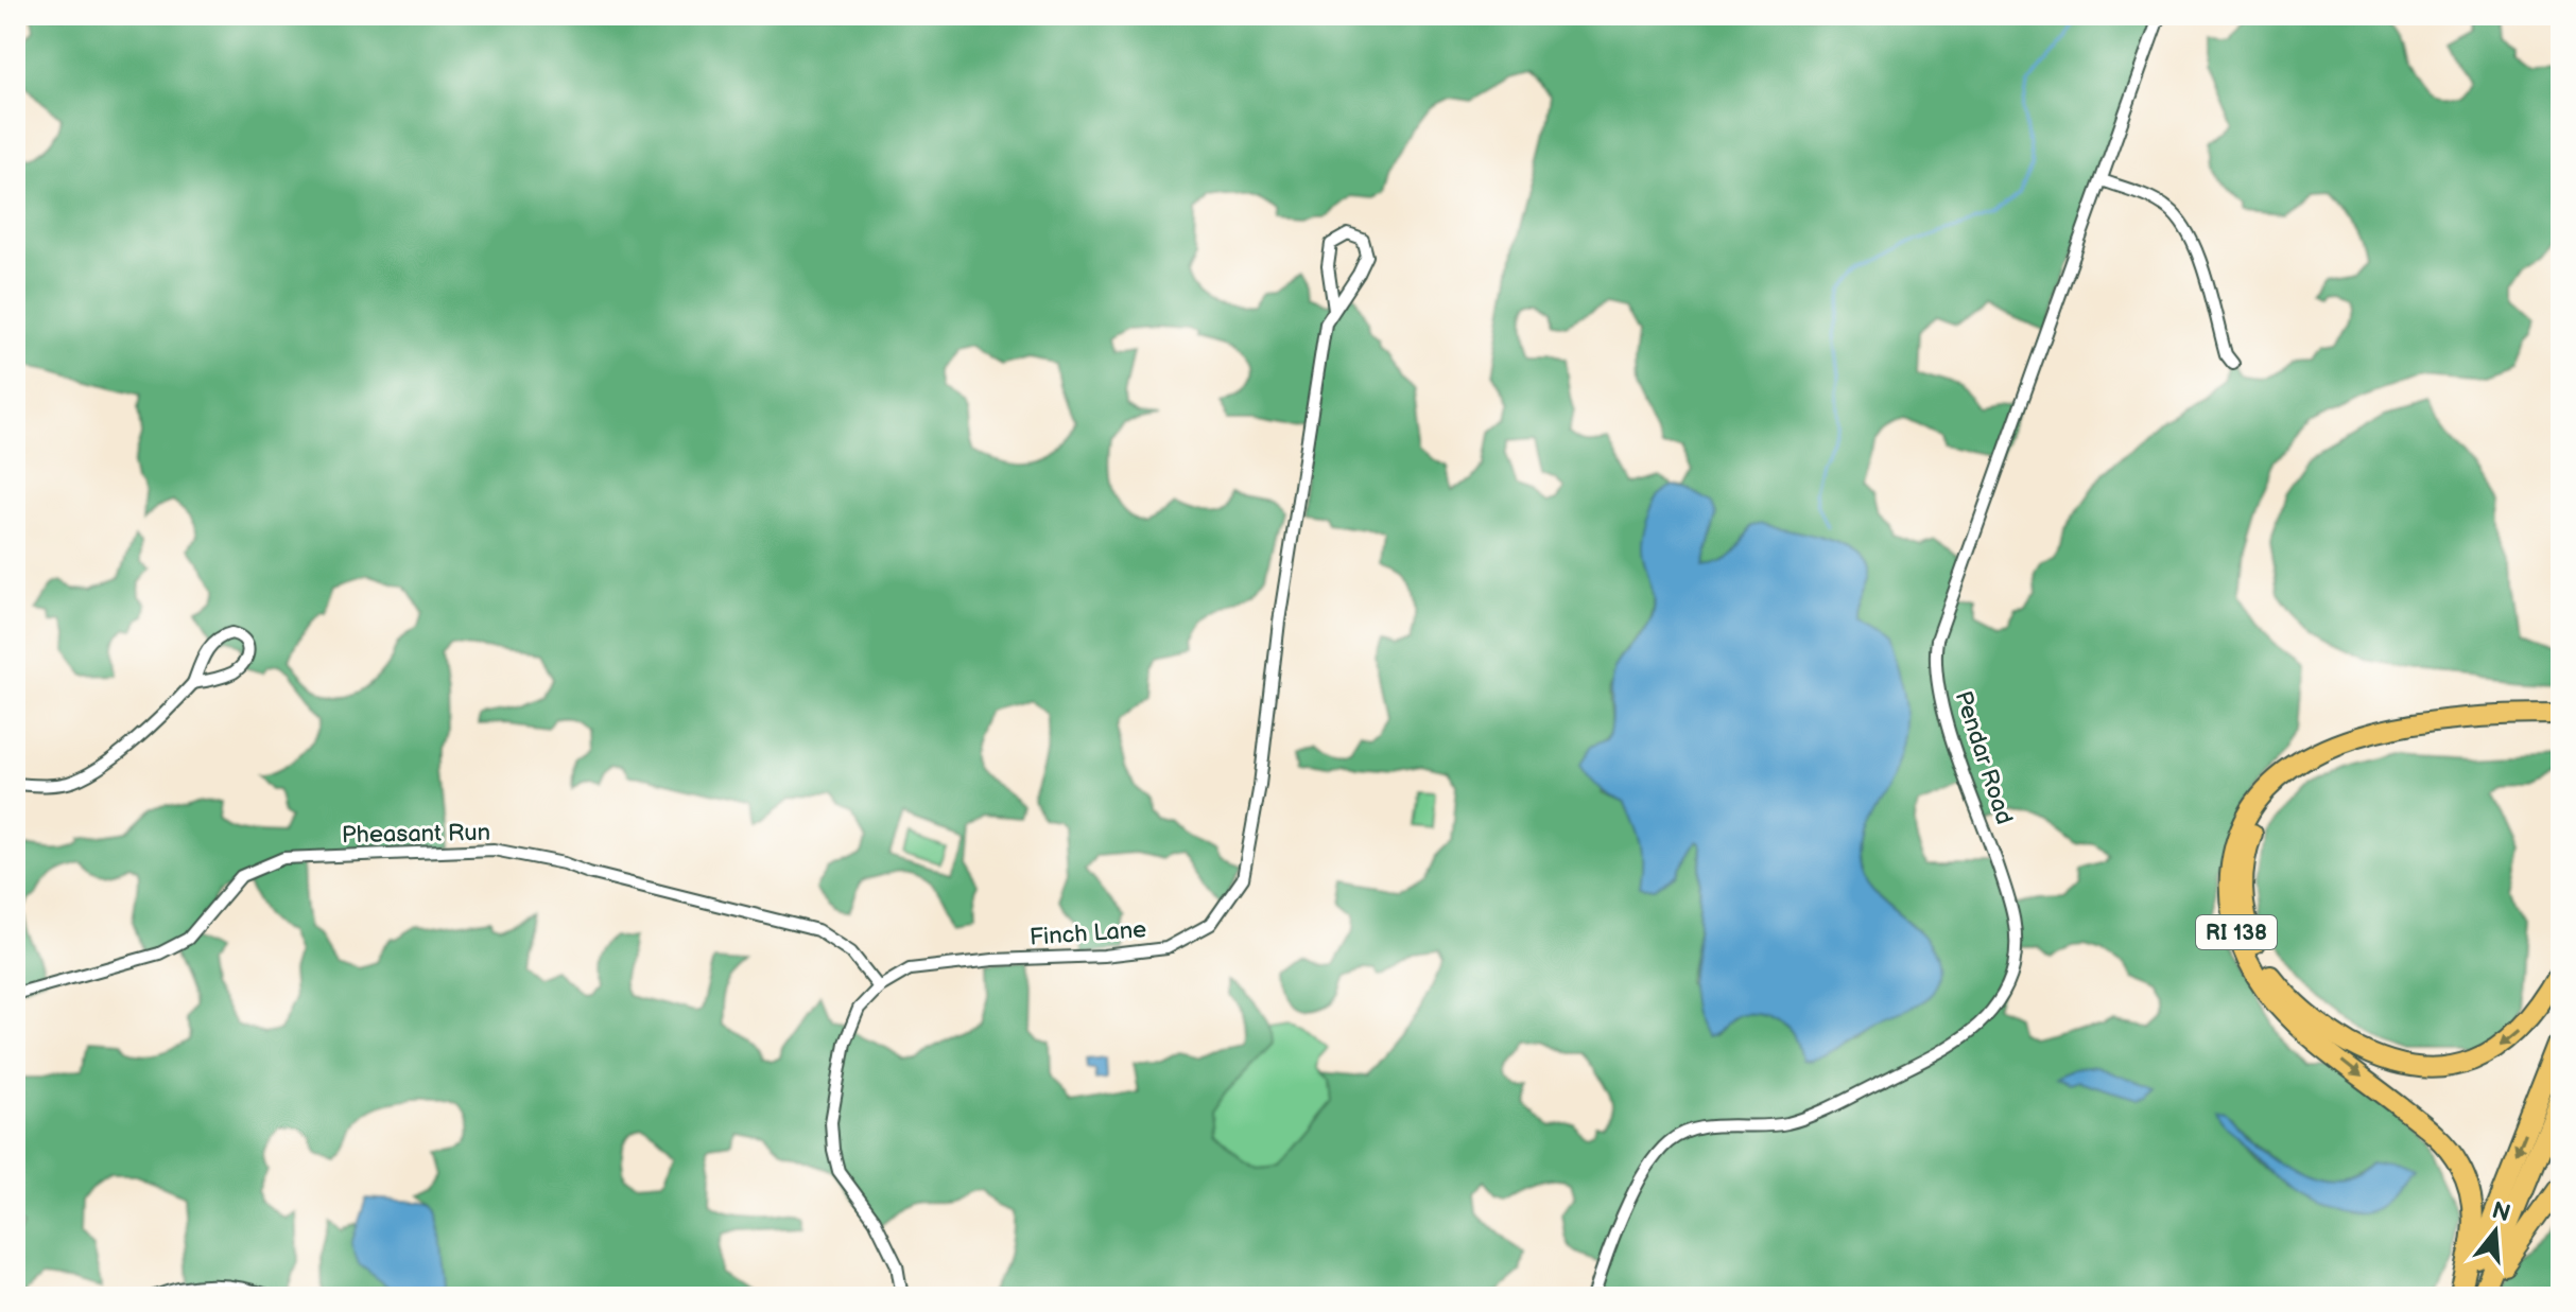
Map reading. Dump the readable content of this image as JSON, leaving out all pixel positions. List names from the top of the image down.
{
  "streets": {
    "highway": ["RI 138"],
    "street": ["Pendar Road", "Pheasant Run", "Finch Lane"]
  },
  "crossings": [
    ["Pheasant Run", "Finch Lane"]
  ],
  "north": "top"
}
